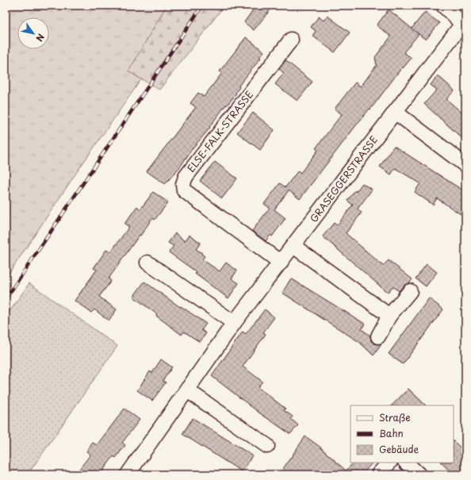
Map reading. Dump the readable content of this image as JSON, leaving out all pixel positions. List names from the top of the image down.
{
  "streets": {
    "street": ["ELSE-FALK-STRASSE", "GRASEGGERSTRASSE"]
  },
  "crossings": [
    ["ELSE-FALK-STRASSE", "GRASEGGERSTRASSE"]
  ],
  "legend": ["Straße", "Bahn", "Gebäude"],
  "north": "bottom right"
}
